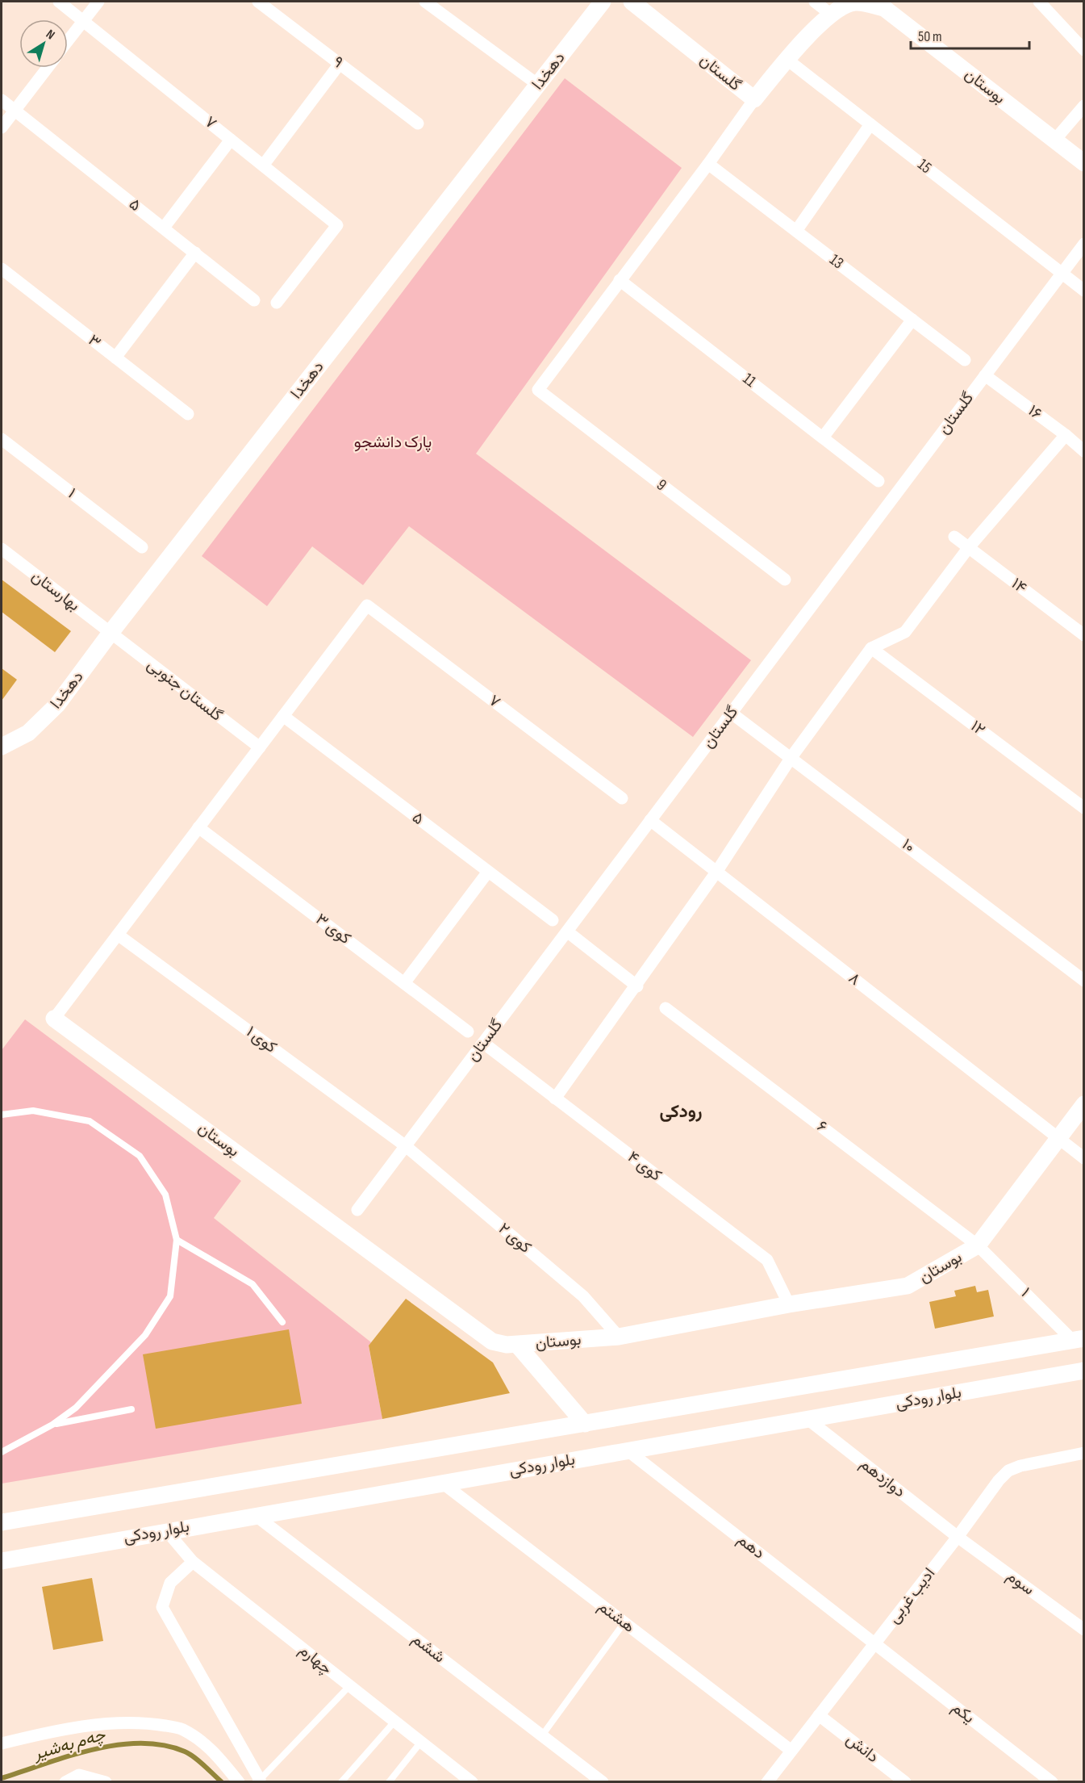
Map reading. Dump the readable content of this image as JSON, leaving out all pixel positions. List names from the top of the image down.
{
  "streets": {
    "street": [
      "۹",
      "دهخدا",
      "گلستان",
      "بوستان",
      "۷",
      "15",
      "۵",
      "13",
      "۳",
      "11",
      "۱۶",
      "9",
      "۱",
      "۱۴",
      "بهارستان",
      "گلستان جنوبی",
      "۱۲",
      "۱۰",
      "کوی ۳",
      "۸",
      "کوی ۱",
      "۶",
      "کوی ۴",
      "کوی ۲",
      "بلوار رودکی",
      "دوازدهم",
      "دهم",
      "سوم",
      "ادیب غربی",
      "هشتم",
      "ششم",
      "چهارم",
      "یکم",
      "دانش"
    ]
  },
  "crossings": [
    ["دهخدا", "بهارستان"],
    ["دهخدا", "گلستان جنوبی"],
    ["گلستان", "بوستان"],
    ["گلستان", "15"],
    ["گلستان", "13"],
    ["گلستان", "11"],
    ["گلستان", "۱۶"],
    ["گلستان", "9"],
    ["گلستان", "۱۰"],
    ["گلستان", "۸"],
    ["گلستان", "کوی ۱"],
    ["گلستان", "کوی ۴"],
    ["گلستان", "کوی ۲"],
    ["بوستان", "15"],
    ["بوستان", "۱"],
    ["بوستان", "۸"],
    ["بوستان", "۶"],
    ["بوستان", "کوی ۴"],
    ["بوستان", "کوی ۲"],
    ["۷", "۵"],
    ["۱", "۶"],
    ["۱", "بلوار رودکی"],
    ["بهارستان", "گلستان جنوبی"],
    ["کوی ۱", "کوی ۲"],
    ["بلوار رودکی", "دوازدهم"],
    ["بلوار رودکی", "دهم"],
    ["بلوار رودکی", "هشتم"],
    ["بلوار رودکی", "ششم"],
    ["بلوار رودکی", "چهارم"],
    ["دوازدهم", "سوم"],
    ["دوازدهم", "ادیب غربی"],
    ["دهم", "ادیب غربی"],
    ["دهم", "یکم"],
    ["سوم", "ادیب غربی"],
    ["ادیب غربی", "هشتم"],
    ["ادیب غربی", "یکم"],
    ["ادیب غربی", "دانش"]
  ],
  "districts": ["رودکی"],
  "water": ["چەم بەشیر"],
  "parks": ["پارک دانشجو"],
  "scale_bar": "50 m",
  "north": "top right"
}
